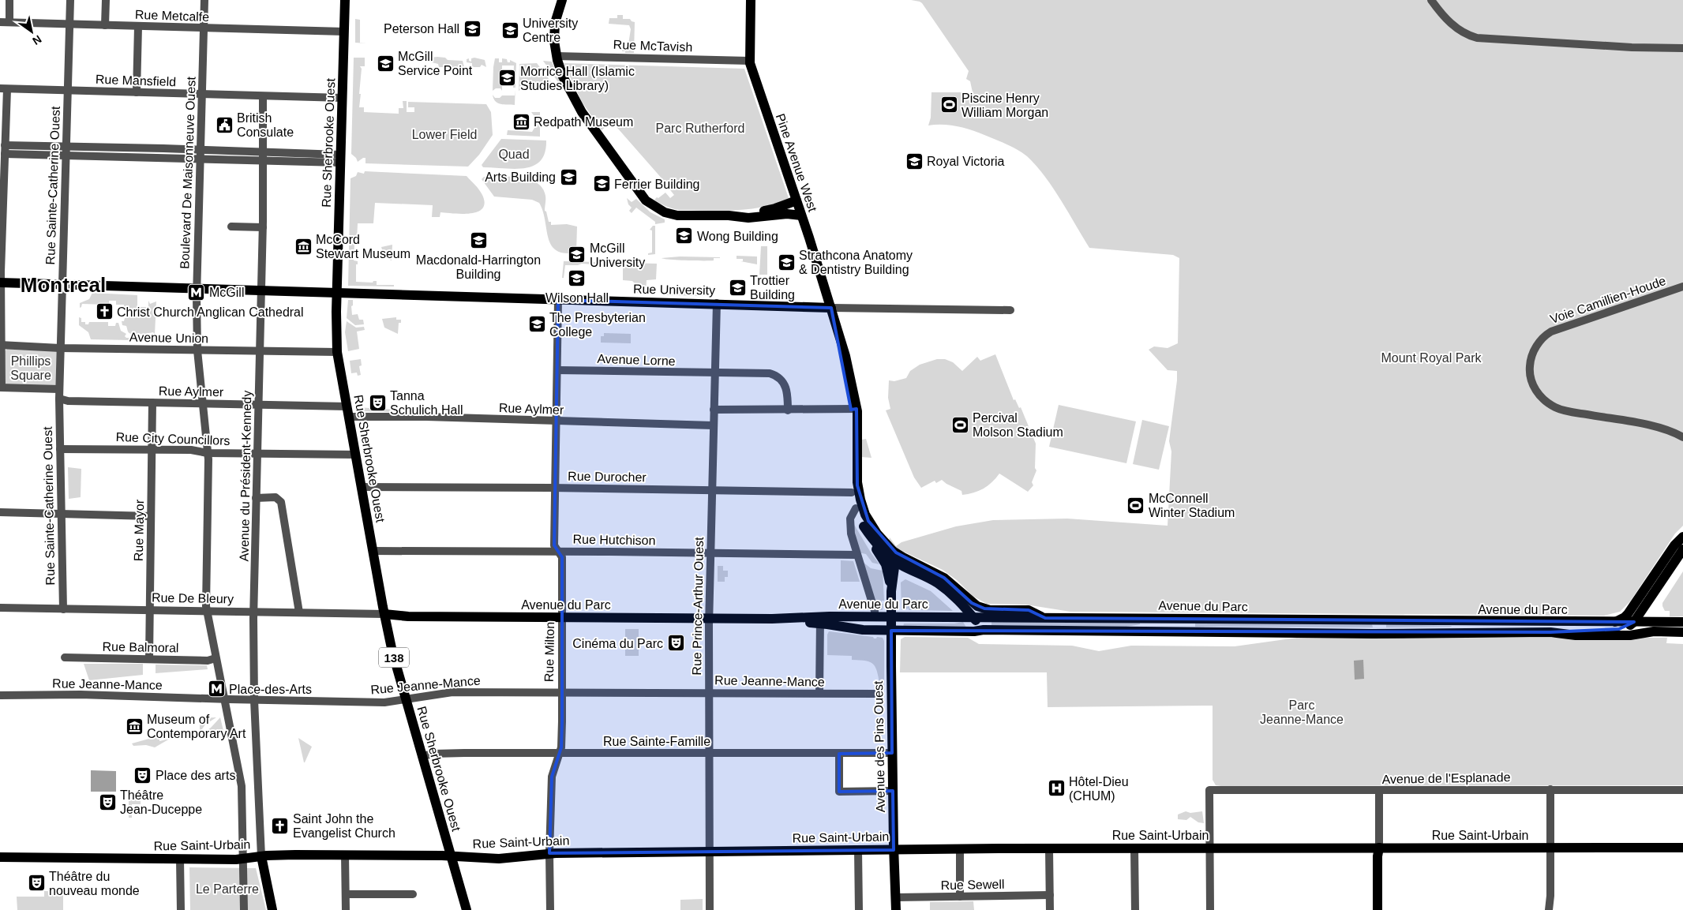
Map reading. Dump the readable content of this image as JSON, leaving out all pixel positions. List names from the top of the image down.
{
  "streets": {
    "main road": [
      "Rue Sherbrooke Ouest",
      "Pine Avenue West",
      "Rue University",
      "Avenue du Parc",
      "138",
      "Avenue des Pins Ouest",
      "Rue Saint-Urbain"
    ],
    "street": [
      "Rue Metcalfe",
      "Rue McTavish",
      "Rue Mansfield",
      "Boulevard De Maisonneuve Ouest",
      "Rue Sainte-Catherine Ouest",
      "Voie Camillien-Houde",
      "Avenue Union",
      "Avenue Lorne",
      "Rue Aylmer",
      "Rue City Councillors",
      "Avenue du Président-Kennedy",
      "Rue Durocher",
      "Rue Mayor",
      "Rue Hutchison",
      "Rue De Bleury",
      "Rue Prince-Arthur Ouest",
      "Rue Balmoral",
      "Rue Milton",
      "Rue Jeanne-Mance",
      "Rue Sainte-Famille",
      "Avenue de l'Esplanade",
      "Rue Sewell"
    ]
  },
  "crossings": [
    ["Rue Metcalfe", "Rue Sherbrooke Ouest"],
    ["Rue Metcalfe", "Boulevard De Maisonneuve Ouest"],
    ["Rue Metcalfe", "Rue Sainte-Catherine Ouest"],
    ["Rue McTavish", "Pine Avenue West"],
    ["Rue Mansfield", "Rue Sherbrooke Ouest"],
    ["Rue Mansfield", "Boulevard De Maisonneuve Ouest"],
    ["Rue Mansfield", "Rue Sainte-Catherine Ouest"],
    ["Rue Mansfield", "Avenue du Président-Kennedy"],
    ["Rue Sherbrooke Ouest", "Rue University"],
    ["Rue Sherbrooke Ouest", "Avenue Union"],
    ["Rue Sherbrooke Ouest", "Rue Aylmer"],
    ["Rue Sherbrooke Ouest", "Rue City Councillors"],
    ["Rue Sherbrooke Ouest", "Rue Durocher"],
    ["Rue Sherbrooke Ouest", "Rue Hutchison"],
    ["Rue Sherbrooke Ouest", "Rue De Bleury"],
    ["Rue Sherbrooke Ouest", "Avenue du Parc"],
    ["Rue Sherbrooke Ouest", "Rue Jeanne-Mance"],
    ["Rue Sherbrooke Ouest", "Rue Sainte-Famille"],
    ["Rue Sherbrooke Ouest", "Rue Saint-Urbain"],
    ["Pine Avenue West", "Rue University"],
    ["Pine Avenue West", "Rue Durocher"],
    ["Pine Avenue West", "Avenue du Parc"],
    ["Pine Avenue West", "Avenue des Pins Ouest"],
    ["Boulevard De Maisonneuve Ouest", "Rue University"],
    ["Boulevard De Maisonneuve Ouest", "Avenue Union"],
    ["Boulevard De Maisonneuve Ouest", "Rue Aylmer"],
    ["Boulevard De Maisonneuve Ouest", "Rue City Councillors"],
    ["Boulevard De Maisonneuve Ouest", "Rue De Bleury"],
    ["Boulevard De Maisonneuve Ouest", "Rue Balmoral"],
    ["Boulevard De Maisonneuve Ouest", "Rue Jeanne-Mance"],
    ["Boulevard De Maisonneuve Ouest", "Rue Saint-Urbain"],
    ["Rue Sainte-Catherine Ouest", "Rue University"],
    ["Rue Sainte-Catherine Ouest", "Avenue Union"],
    ["Rue Sainte-Catherine Ouest", "Rue Aylmer"],
    ["Rue Sainte-Catherine Ouest", "Rue City Councillors"],
    ["Rue Sainte-Catherine Ouest", "Rue De Bleury"],
    ["Rue University", "Avenue du Président-Kennedy"],
    ["Rue University", "Rue Prince-Arthur Ouest"],
    ["Rue University", "Rue Milton"],
    ["Avenue Union", "Avenue du Président-Kennedy"],
    ["Avenue Lorne", "Rue Prince-Arthur Ouest"],
    ["Avenue Lorne", "Rue Milton"],
    ["Rue Aylmer", "Avenue du Président-Kennedy"],
    ["Rue Aylmer", "Rue Mayor"],
    ["Rue Aylmer", "Rue Prince-Arthur Ouest"],
    ["Rue Aylmer", "Rue Milton"],
    ["Rue City Councillors", "Avenue du Président-Kennedy"],
    ["Rue City Councillors", "Rue Mayor"],
    ["Avenue du Président-Kennedy", "Rue De Bleury"],
    ["Avenue du Président-Kennedy", "Rue Jeanne-Mance"],
    ["Avenue du Président-Kennedy", "Rue Saint-Urbain"],
    ["Rue Durocher", "Rue Prince-Arthur Ouest"],
    ["Rue Durocher", "Rue Milton"],
    ["Rue Mayor", "Rue De Bleury"],
    ["Rue Mayor", "Rue Balmoral"],
    ["Rue Hutchison", "Rue Prince-Arthur Ouest"],
    ["Rue Hutchison", "Rue Milton"],
    ["Rue De Bleury", "Avenue du Parc"],
    ["Avenue du Parc", "Rue Prince-Arthur Ouest"],
    ["Avenue du Parc", "Rue Milton"],
    ["Avenue du Parc", "Avenue des Pins Ouest"],
    ["Rue Prince-Arthur Ouest", "Rue Jeanne-Mance"],
    ["Rue Prince-Arthur Ouest", "Rue Sainte-Famille"],
    ["Rue Prince-Arthur Ouest", "Rue Saint-Urbain"],
    ["Rue Milton", "Rue Jeanne-Mance"],
    ["Rue Milton", "Rue Sainte-Famille"],
    ["Rue Milton", "Rue Saint-Urbain"],
    ["Rue Sainte-Famille", "Avenue des Pins Ouest"],
    ["Avenue des Pins Ouest", "Rue Saint-Urbain"],
    ["Avenue des Pins Ouest", "Rue Sewell"],
    ["Avenue de l'Esplanade", "Rue Saint-Urbain"]
  ],
  "districts": ["Montreal"],
  "parks": [
    "Parc Rutherford",
    "Lower Field",
    "Quad",
    "Mount Royal Park",
    "Phillips Square",
    "Parc Jeanne-Mance",
    "Le Parterre"
  ],
  "places": {
    "school or university": [
      "Peterson Hall",
      "University Centre",
      "McGill Service Point",
      "Morrice Hall (Islamic Studies Library)",
      "Royal Victoria",
      "Arts Building",
      "Ferrier Building",
      "Wong Building",
      "Macdonald-Harrington Building",
      "McGill University",
      "Strathcona Anatomy & Dentistry Building",
      "Wilson Hall",
      "Trottier Building",
      "The Presbyterian College"
    ],
    "sports": ["Piscine Henry William Morgan", "Percival Molson Stadium", "McConnell Winter Stadium"],
    "museum": ["Redpath Museum", "McCord Stewart Museum", "Museum of Contemporary Art"],
    "public building": ["British Consulate"],
    "metro station": ["McGill", "Place-des-Arts"],
    "church": ["Christ Church Anglican Cathedral", "Saint John the Evangelist Church"],
    "theatre": [
      "Tanna Schulich Hall",
      "Cinéma du Parc",
      "Place des arts",
      "Théâtre Jean-Duceppe",
      "Théâtre du nouveau monde"
    ],
    "hospital": ["Hôtel-Dieu (CHUM)"]
  },
  "north": "bottom right"
}
